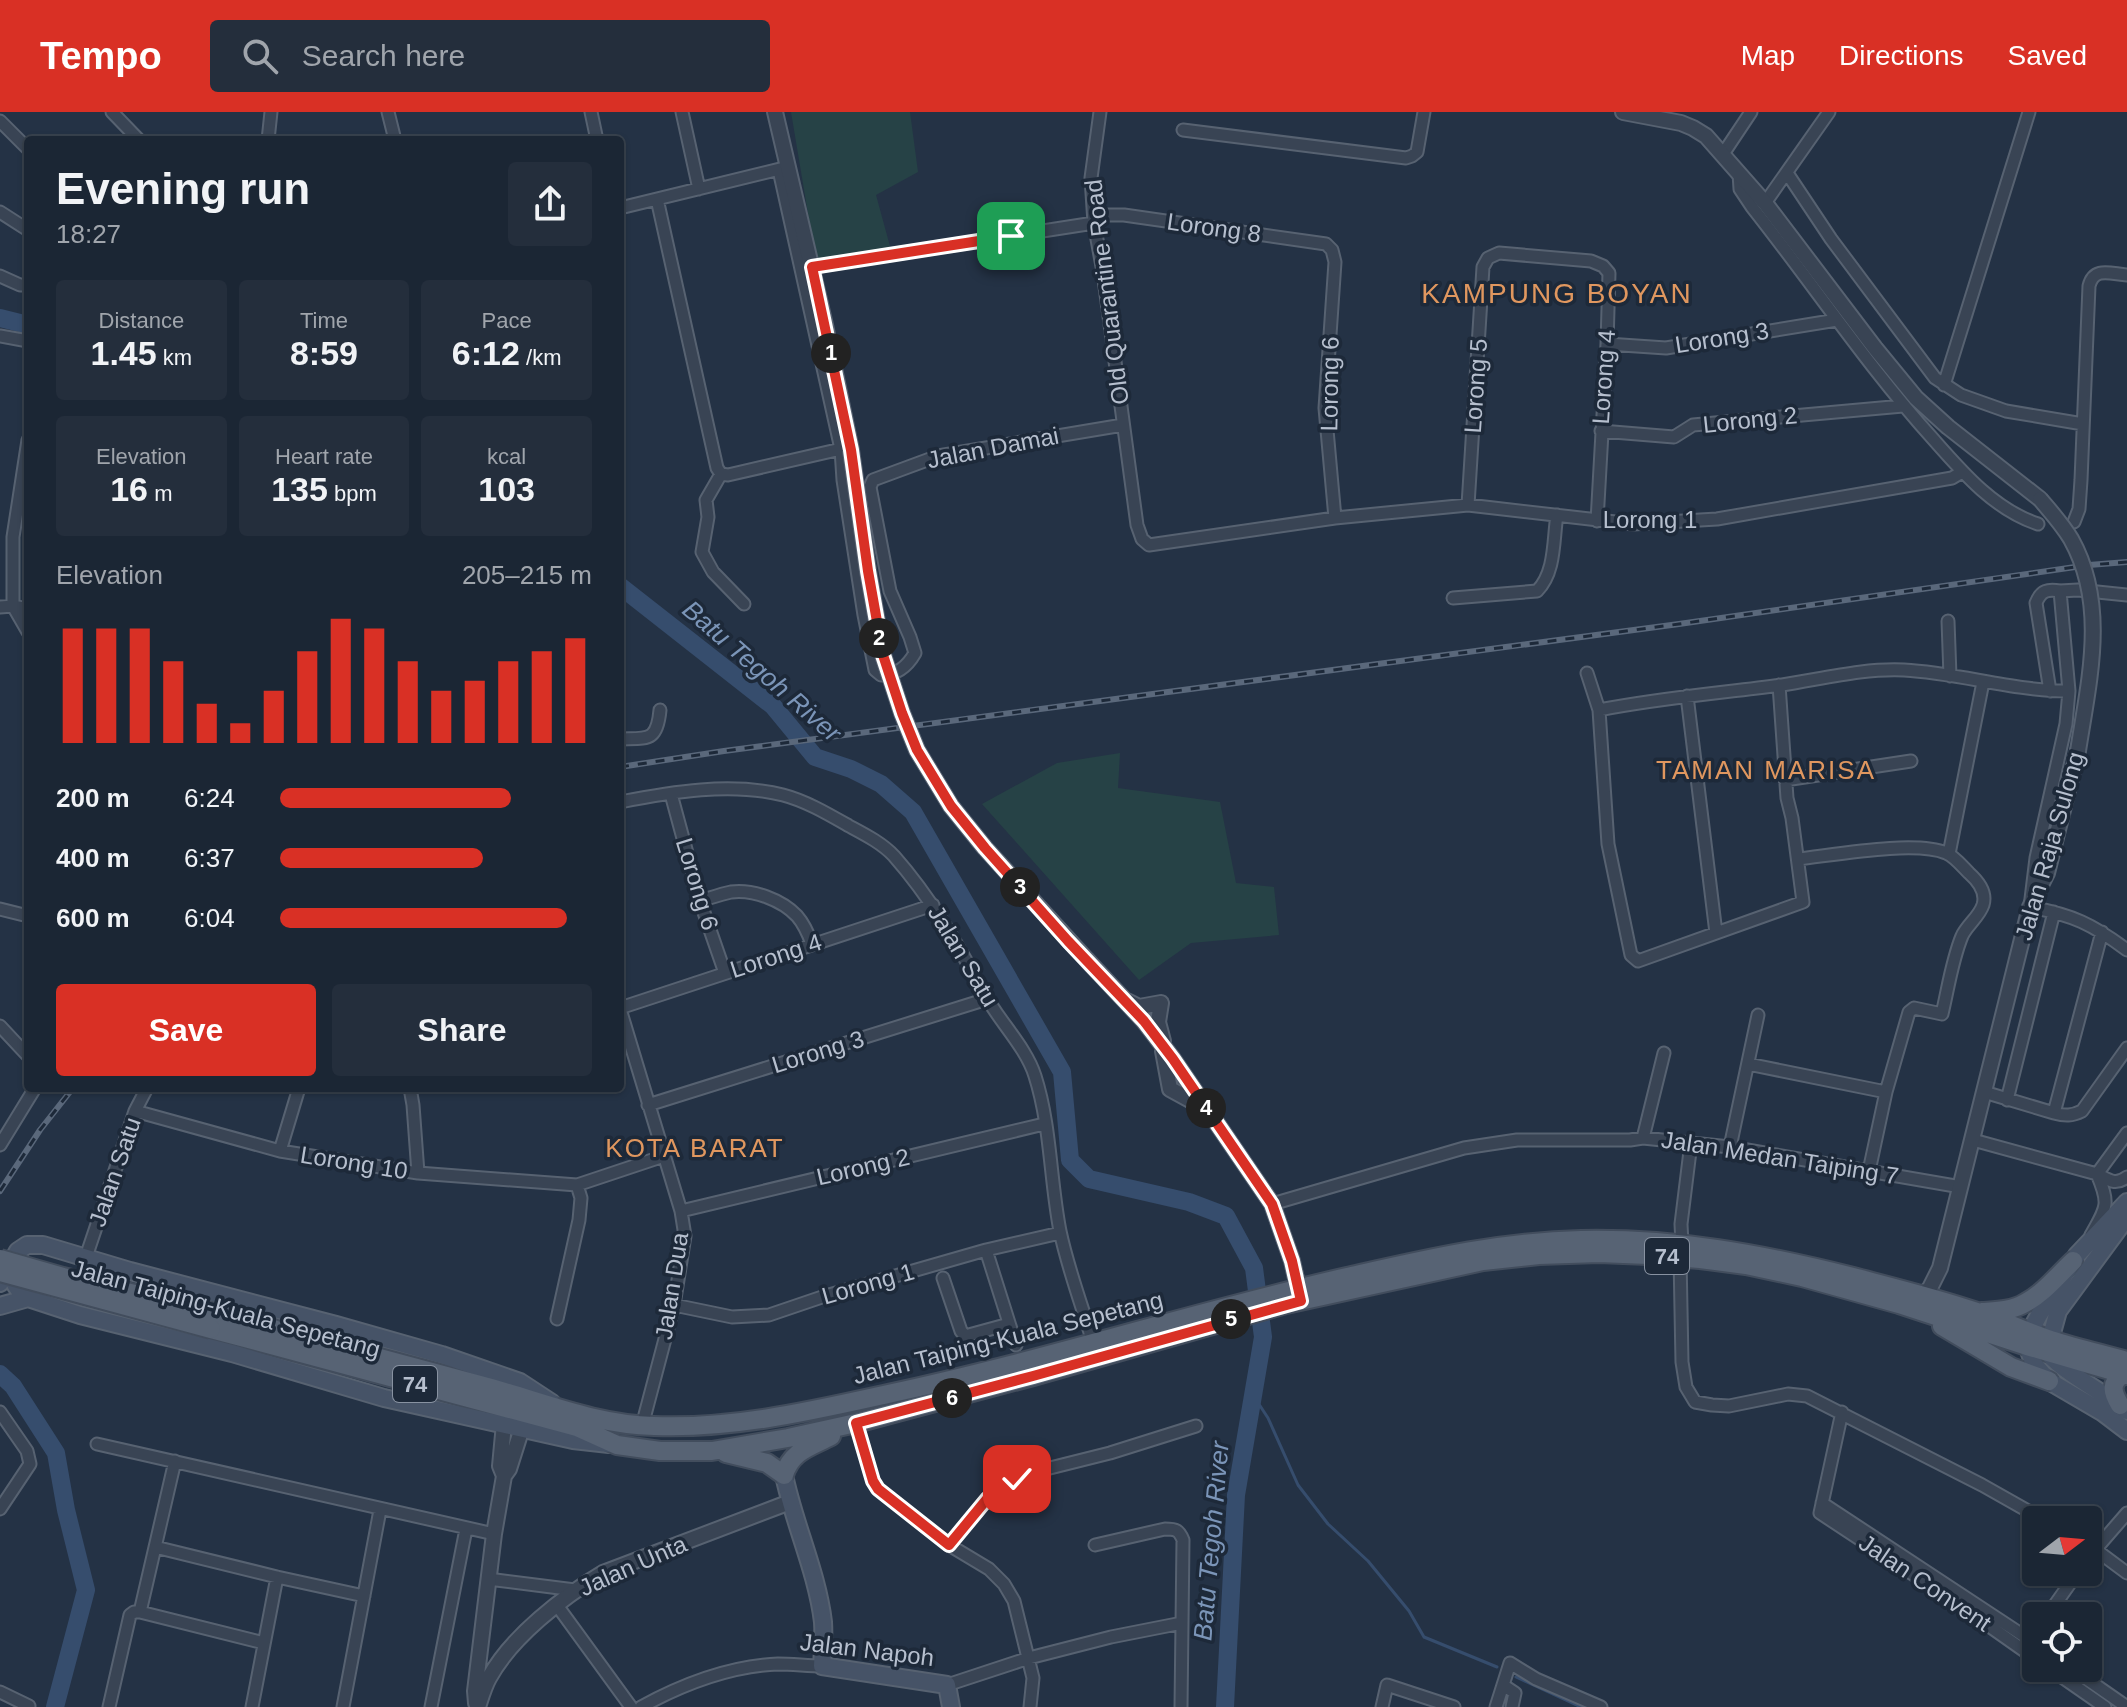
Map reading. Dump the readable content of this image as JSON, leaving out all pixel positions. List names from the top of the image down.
{
  "streets": {
    "main road": ["74", "Jalan Taiping-Kuala Sepetang", "Jalan Napoh"],
    "street": [
      "Lorong 8",
      "Old Quarantine Road",
      "Lorong 3",
      "Lorong 4",
      "Lorong 6",
      "Lorong 5",
      "Lorong 2",
      "Jalan Damai",
      "Lorong 1",
      "Jalan Raja Sulong",
      "Jalan Satu",
      "Jalan Medan Taiping 7",
      "Lorong 10",
      "Jalan Dua",
      "Jalan Unta",
      "Jalan Convent"
    ]
  },
  "crossings": [
    ["Lorong 8", "Old Quarantine Road"],
    ["Lorong 8", "Lorong 6"],
    ["Old Quarantine Road", "Lorong 6"],
    ["Old Quarantine Road", "Jalan Damai"],
    ["Old Quarantine Road", "Lorong 1"],
    ["Lorong 3", "Lorong 4"],
    ["Lorong 3", "Jalan Satu"],
    ["Lorong 3", "Jalan Dua"],
    ["Lorong 4", "Lorong 6"],
    ["Lorong 4", "Lorong 5"],
    ["Lorong 4", "Lorong 2"],
    ["Lorong 4", "Lorong 1"],
    ["Lorong 4", "Jalan Satu"],
    ["Lorong 6", "Lorong 1"],
    ["Lorong 6", "Jalan Satu"],
    ["Lorong 5", "Lorong 1"],
    ["Lorong 2", "Jalan Satu"],
    ["Lorong 2", "Jalan Dua"],
    ["Lorong 1", "Jalan Satu"],
    ["Lorong 1", "Jalan Dua"],
    ["Jalan Raja Sulong", "Jalan Medan Taiping 7"],
    ["Jalan Raja Sulong", "Jalan Taiping-Kuala Sepetang"],
    ["Jalan Satu", "Lorong 10"],
    ["Jalan Satu", "Jalan Taiping-Kuala Sepetang"],
    ["Lorong 10", "Jalan Dua"],
    ["74", "Jalan Taiping-Kuala Sepetang"],
    ["Jalan Dua", "Jalan Taiping-Kuala Sepetang"]
  ],
  "districts": ["KAMPUNG BOYAN", "TAMAN MARISA", "KOTA BARAT"],
  "water": ["Batu Tegoh River"],
  "north": "right",
  "page": {
    "header": "Tempo",
    "search": "Search here",
    "nav": ["Map", "Directions", "Saved"],
    "heading": ["Evening run", "18:27"],
    "stats": [
      ["Distance", "1.45 km"],
      ["Time", "8:59"],
      ["Pace", "6:12 /km"],
      ["Elevation", "16 m"],
      ["Heart rate", "135 bpm"],
      ["kcal", "103"]
    ],
    "pins": [
      "1",
      "2",
      "3",
      "4",
      "5",
      "6"
    ],
    "chart": ["Elevation", "205–215 m"],
    "list": [
      {
        "name": "200 m",
        "note": "6:24"
      },
      {
        "name": "400 m",
        "note": "6:37"
      },
      {
        "name": "600 m",
        "note": "6:04"
      }
    ],
    "buttons": ["Save", "Share"]
  }
}
